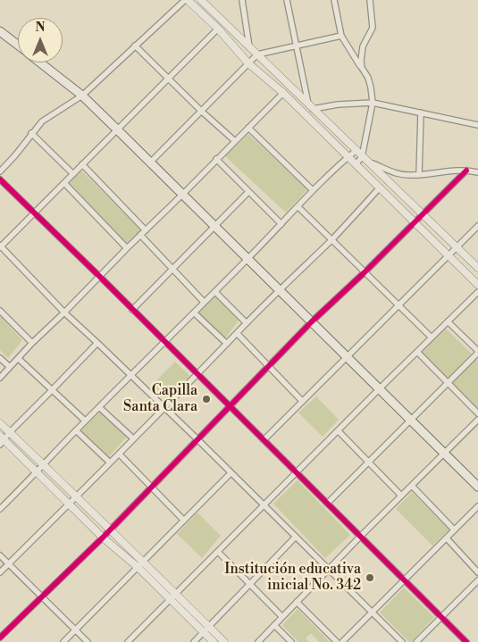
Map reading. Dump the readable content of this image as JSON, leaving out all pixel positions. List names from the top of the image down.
{
  "places": ["Capilla Santa Clara", "Institución educativa inicial No. 342"],
  "north": "top"
}
